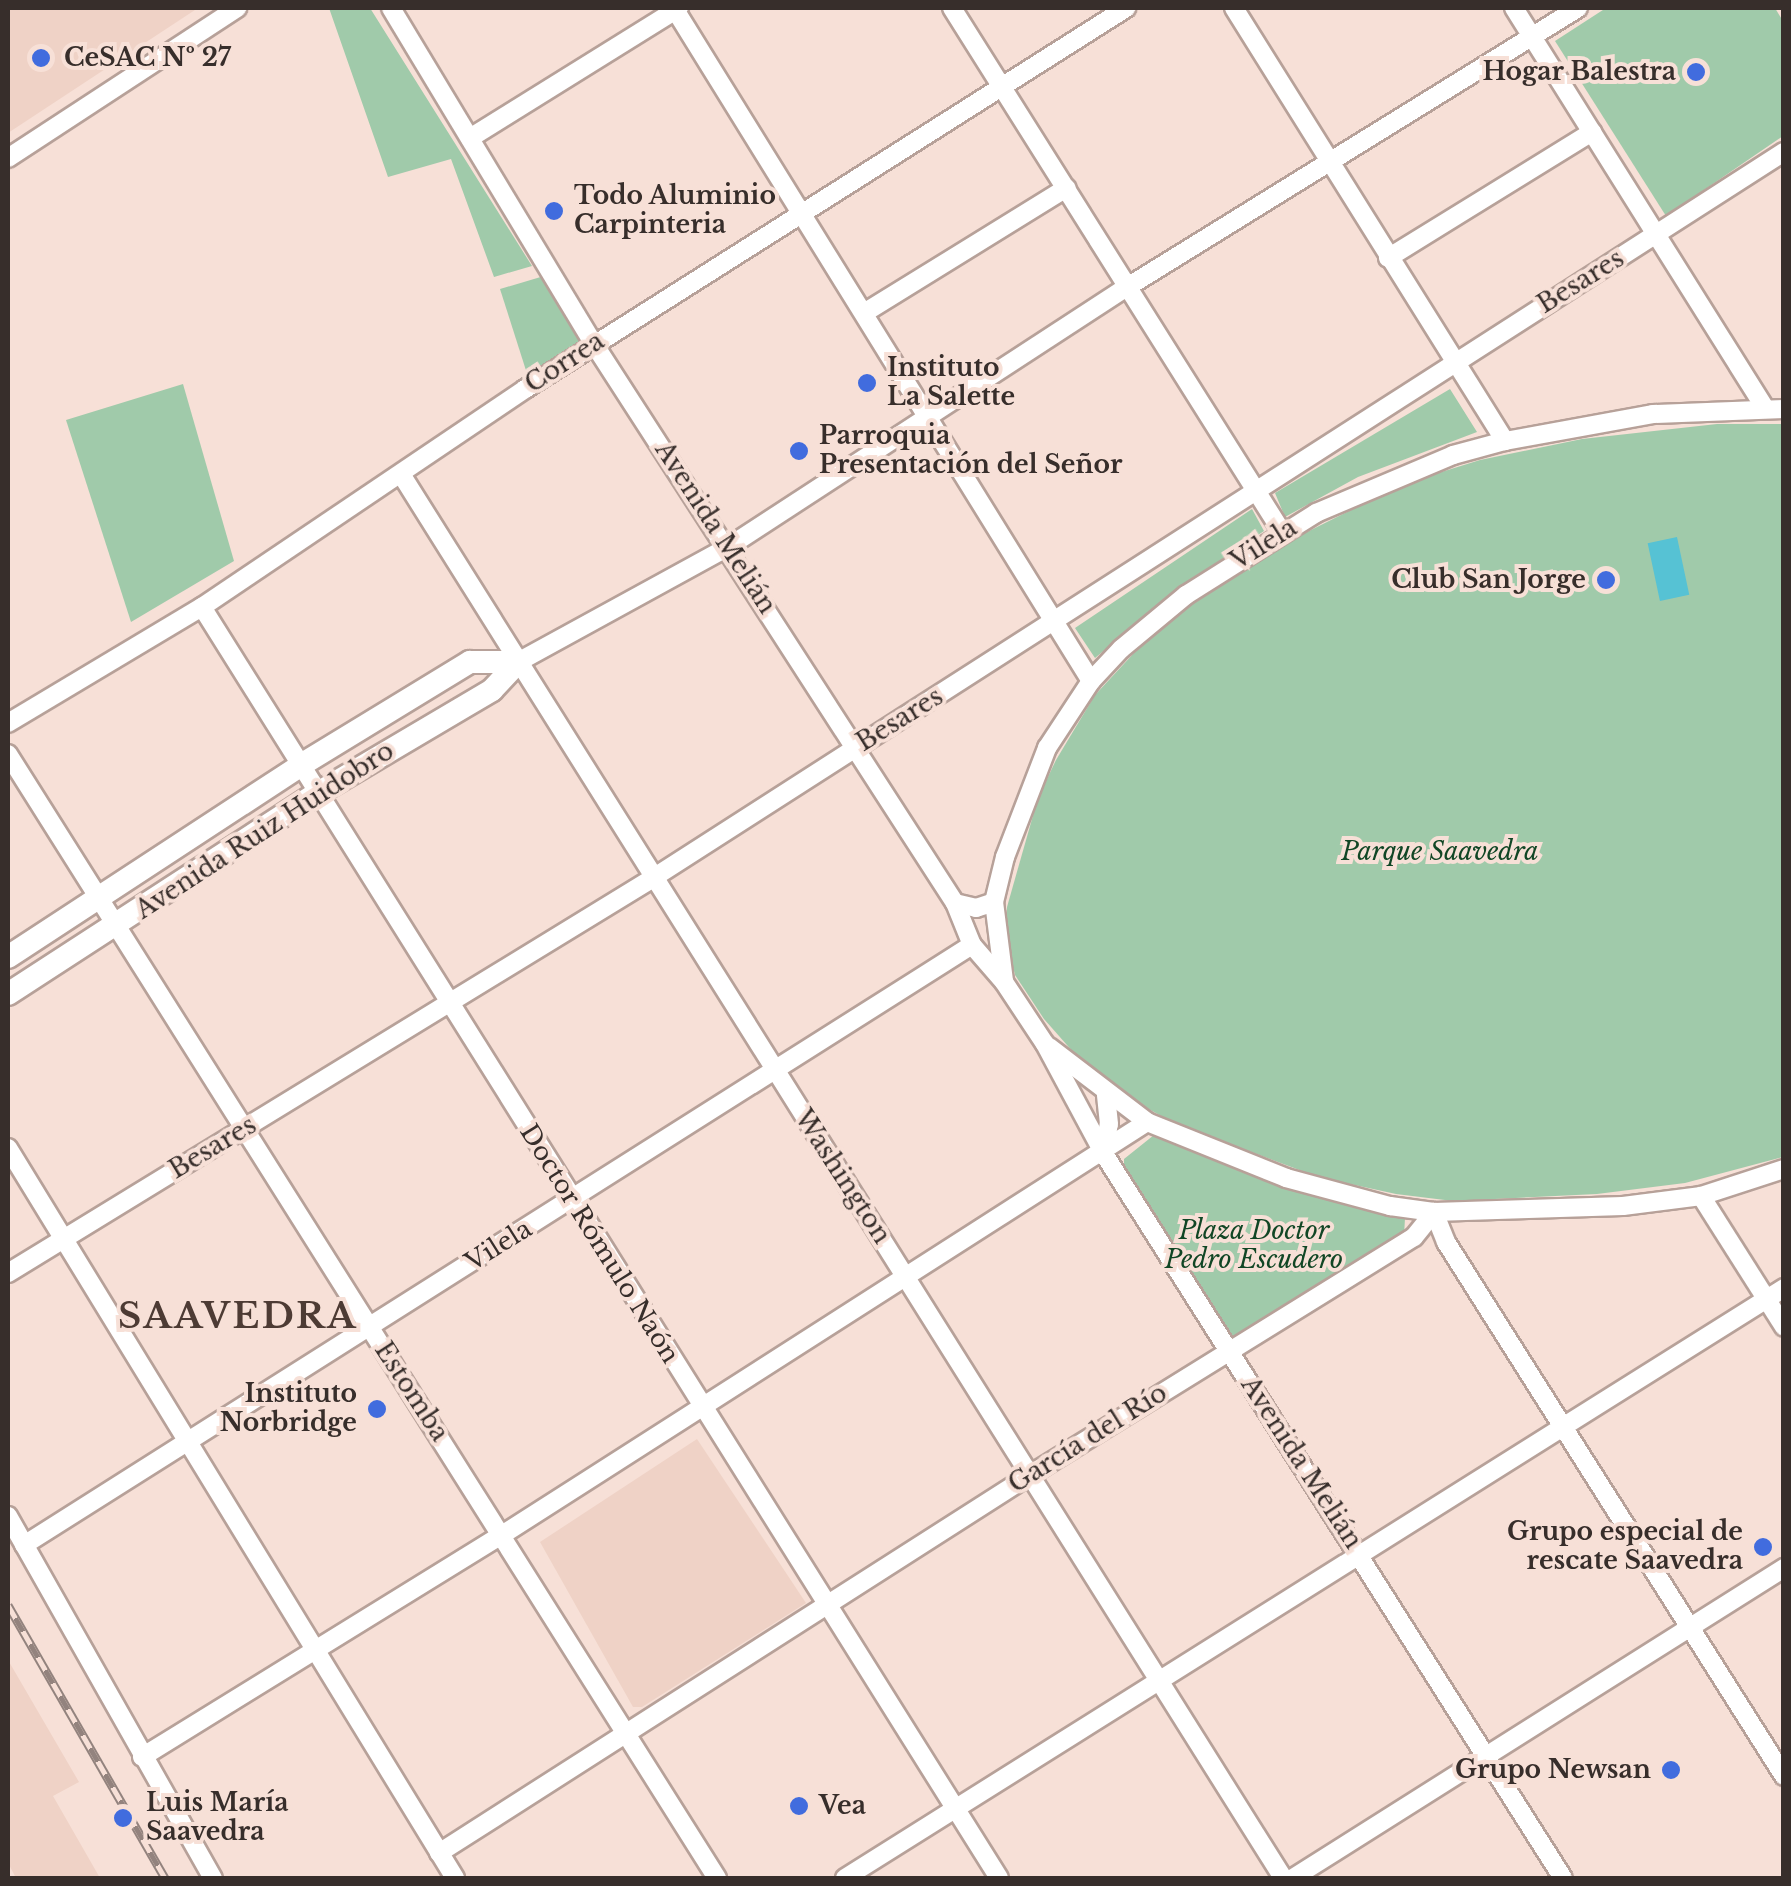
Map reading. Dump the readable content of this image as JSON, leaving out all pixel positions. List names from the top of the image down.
{
  "streets": {
    "main road": ["Avenida Ruiz Huidobro"],
    "street": [
      "Besares",
      "Correa",
      "Avenida Melián",
      "Vilela",
      "Washington",
      "Doctor Rómulo Naón",
      "Estomba",
      "García del Río"
    ]
  },
  "crossings": [
    ["Besares", "Avenida Melián"],
    ["Besares", "Washington"],
    ["Besares", "Doctor Rómulo Naón"],
    ["Besares", "Estomba"],
    ["Correa", "Avenida Melián"],
    ["Correa", "Washington"],
    ["Correa", "Doctor Rómulo Naón"],
    ["Avenida Melián", "Vilela"],
    ["Avenida Melián", "Avenida Ruiz Huidobro"],
    ["Avenida Melián", "García del Río"],
    ["Vilela", "Washington"],
    ["Vilela", "Doctor Rómulo Naón"],
    ["Vilela", "Estomba"],
    ["Avenida Ruiz Huidobro", "Washington"],
    ["Avenida Ruiz Huidobro", "Doctor Rómulo Naón"],
    ["Avenida Ruiz Huidobro", "Estomba"],
    ["Washington", "García del Río"],
    ["Doctor Rómulo Naón", "García del Río"],
    ["Estomba", "García del Río"]
  ],
  "districts": ["SAAVEDRA"],
  "parks": ["Parque Saavedra", "Plaza Doctor Pedro Escudero"],
  "places": [
    "CeSAC Nº 27",
    "Hogar Balestra",
    "Todo Aluminio Carpinteria",
    "Instituto La Salette",
    "Parroquia Presentación del Señor",
    "Club San Jorge",
    "Instituto Norbridge",
    "Grupo especial de rescate Saavedra",
    "Grupo Newsan",
    "Vea",
    "Luis María Saavedra"
  ]
}
